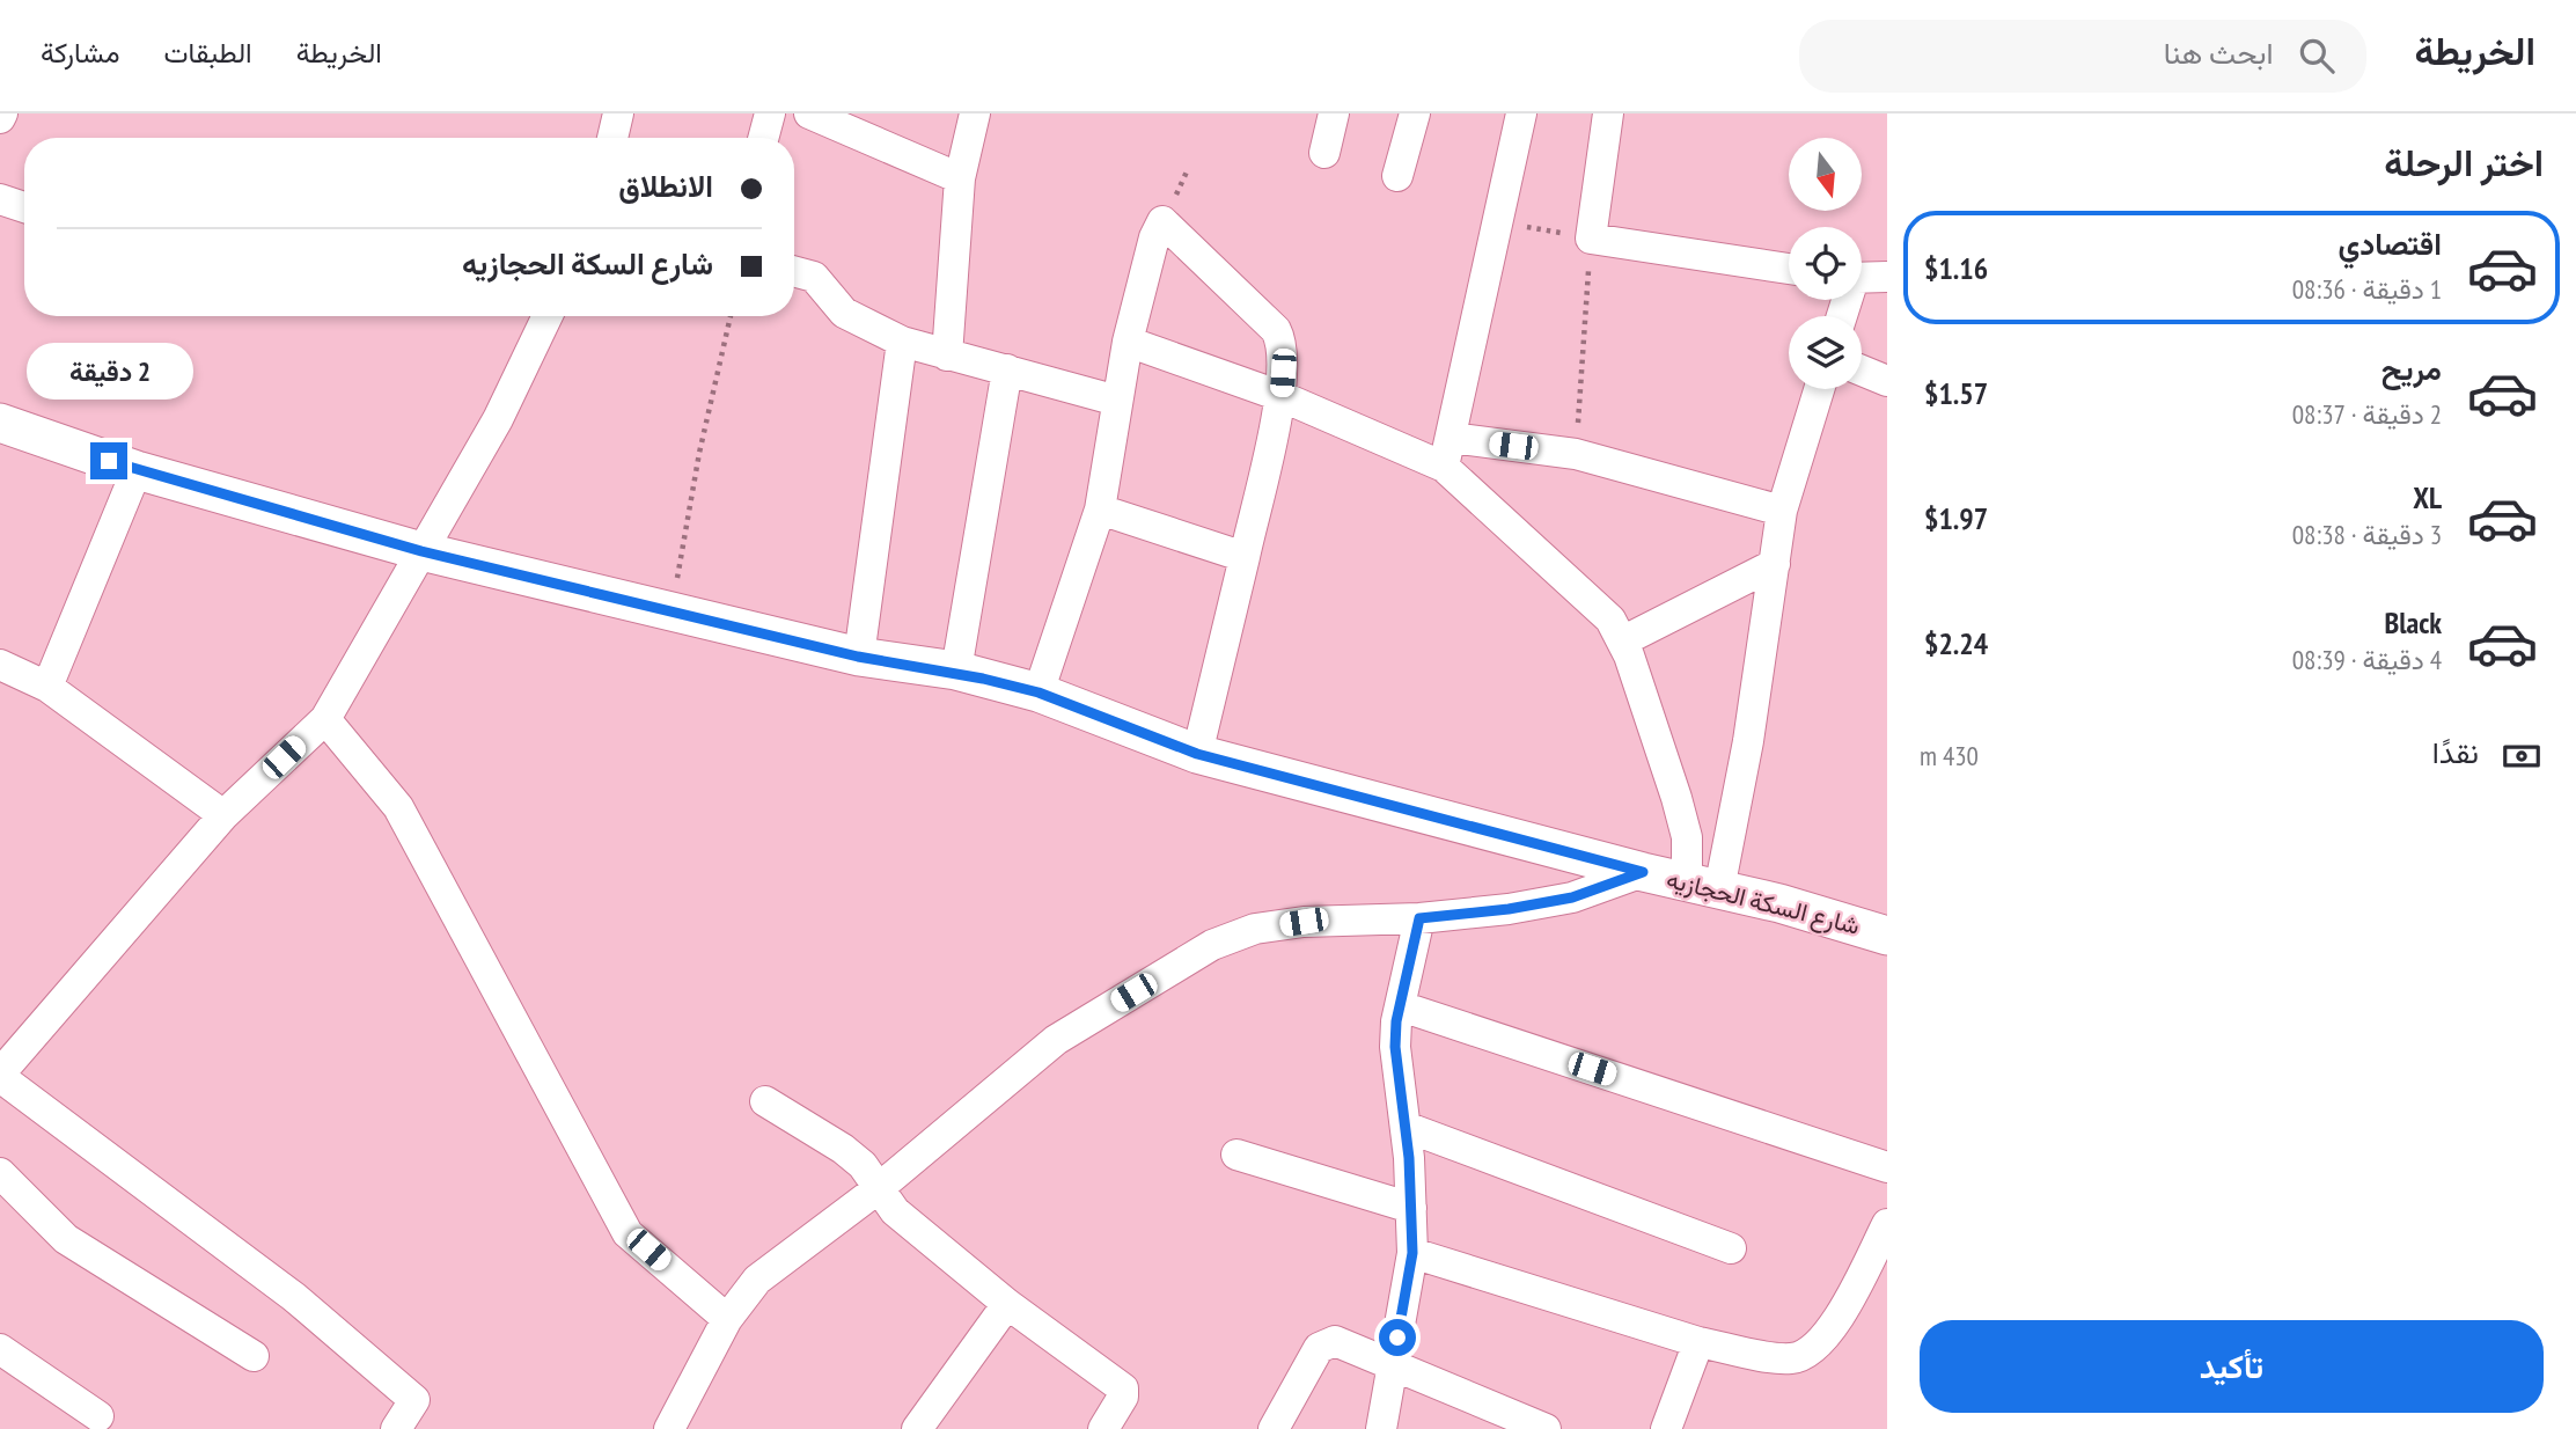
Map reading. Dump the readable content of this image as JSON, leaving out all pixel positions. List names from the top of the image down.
{
  "streets": {
    "street": ["شارع السكة الحجازيه"]
  },
  "north": "bottom",
  "page": {
    "header": "الخريطة",
    "search": "ابحث هنا",
    "nav": ["الخريطة", "الطبقات", "مشاركة"],
    "heading": "اختر الرحلة",
    "banner": ["الانطلاق", "شارع السكة الحجازيه"],
    "list": [
      {
        "name": "اقتصادي",
        "note": "1 دقيقة · 08:36",
        "value": "$1.16"
      },
      {
        "name": "مريح",
        "note": "2 دقيقة · 08:37",
        "value": "$1.57"
      },
      {
        "name": "XL",
        "note": "3 دقيقة · 08:38",
        "value": "$1.97"
      },
      {
        "name": "Black",
        "note": "4 دقيقة · 08:39",
        "value": "$2.24"
      }
    ],
    "bubble": "2 دقيقة",
    "pay": ["نقدًا", "430 m"],
    "buttons": "تأكيد"
  }
}
